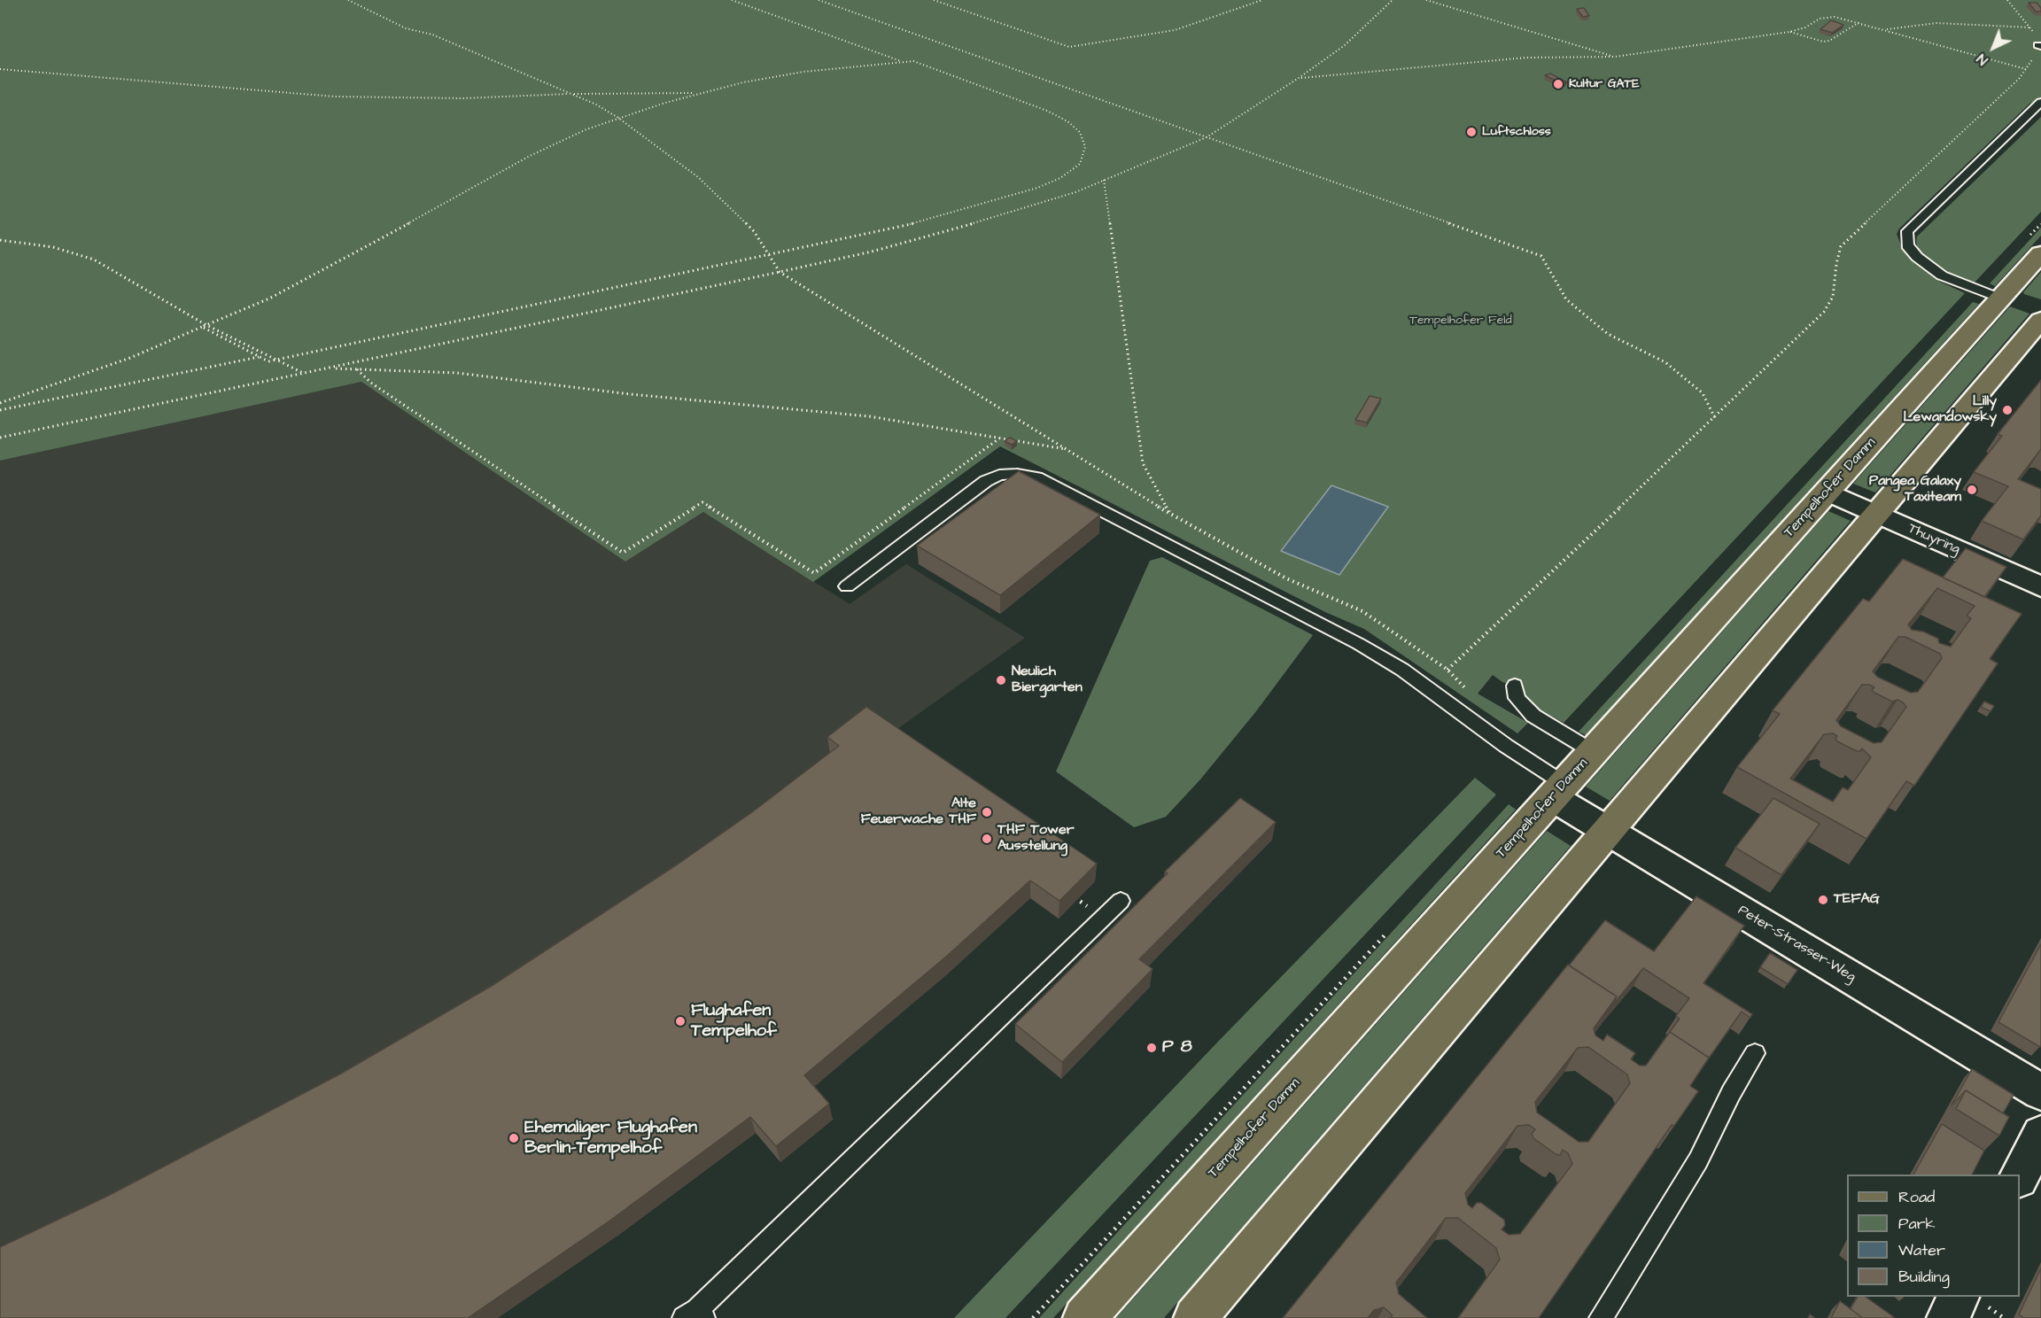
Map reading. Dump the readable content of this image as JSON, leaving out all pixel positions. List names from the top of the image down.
{
  "streets": {
    "main road": ["Tempelhofer Damm"],
    "street": ["Thuyring", "Peter-Strasser-Weg"]
  },
  "crossings": [
    ["Tempelhofer Damm", "Thuyring"],
    ["Tempelhofer Damm", "Peter-Strasser-Weg"]
  ],
  "parks": ["Tempelhofer Feld"],
  "places": [
    "Kultur GATE",
    "Luftschloss",
    "Lilly Lewandowsky",
    "Pangea Galaxy Taxiteam",
    "Neulich Biergarten",
    "Alte Feuerwache THF",
    "THF Tower Ausstellung",
    "TEFAG",
    "Flughafen Tempelhof",
    "P 8",
    "Ehemaliger Flughafen Berlin-Tempelhof"
  ],
  "legend": [
    "Road",
    "Park",
    "Water",
    "Building"
  ],
  "north": "bottom left"
}
